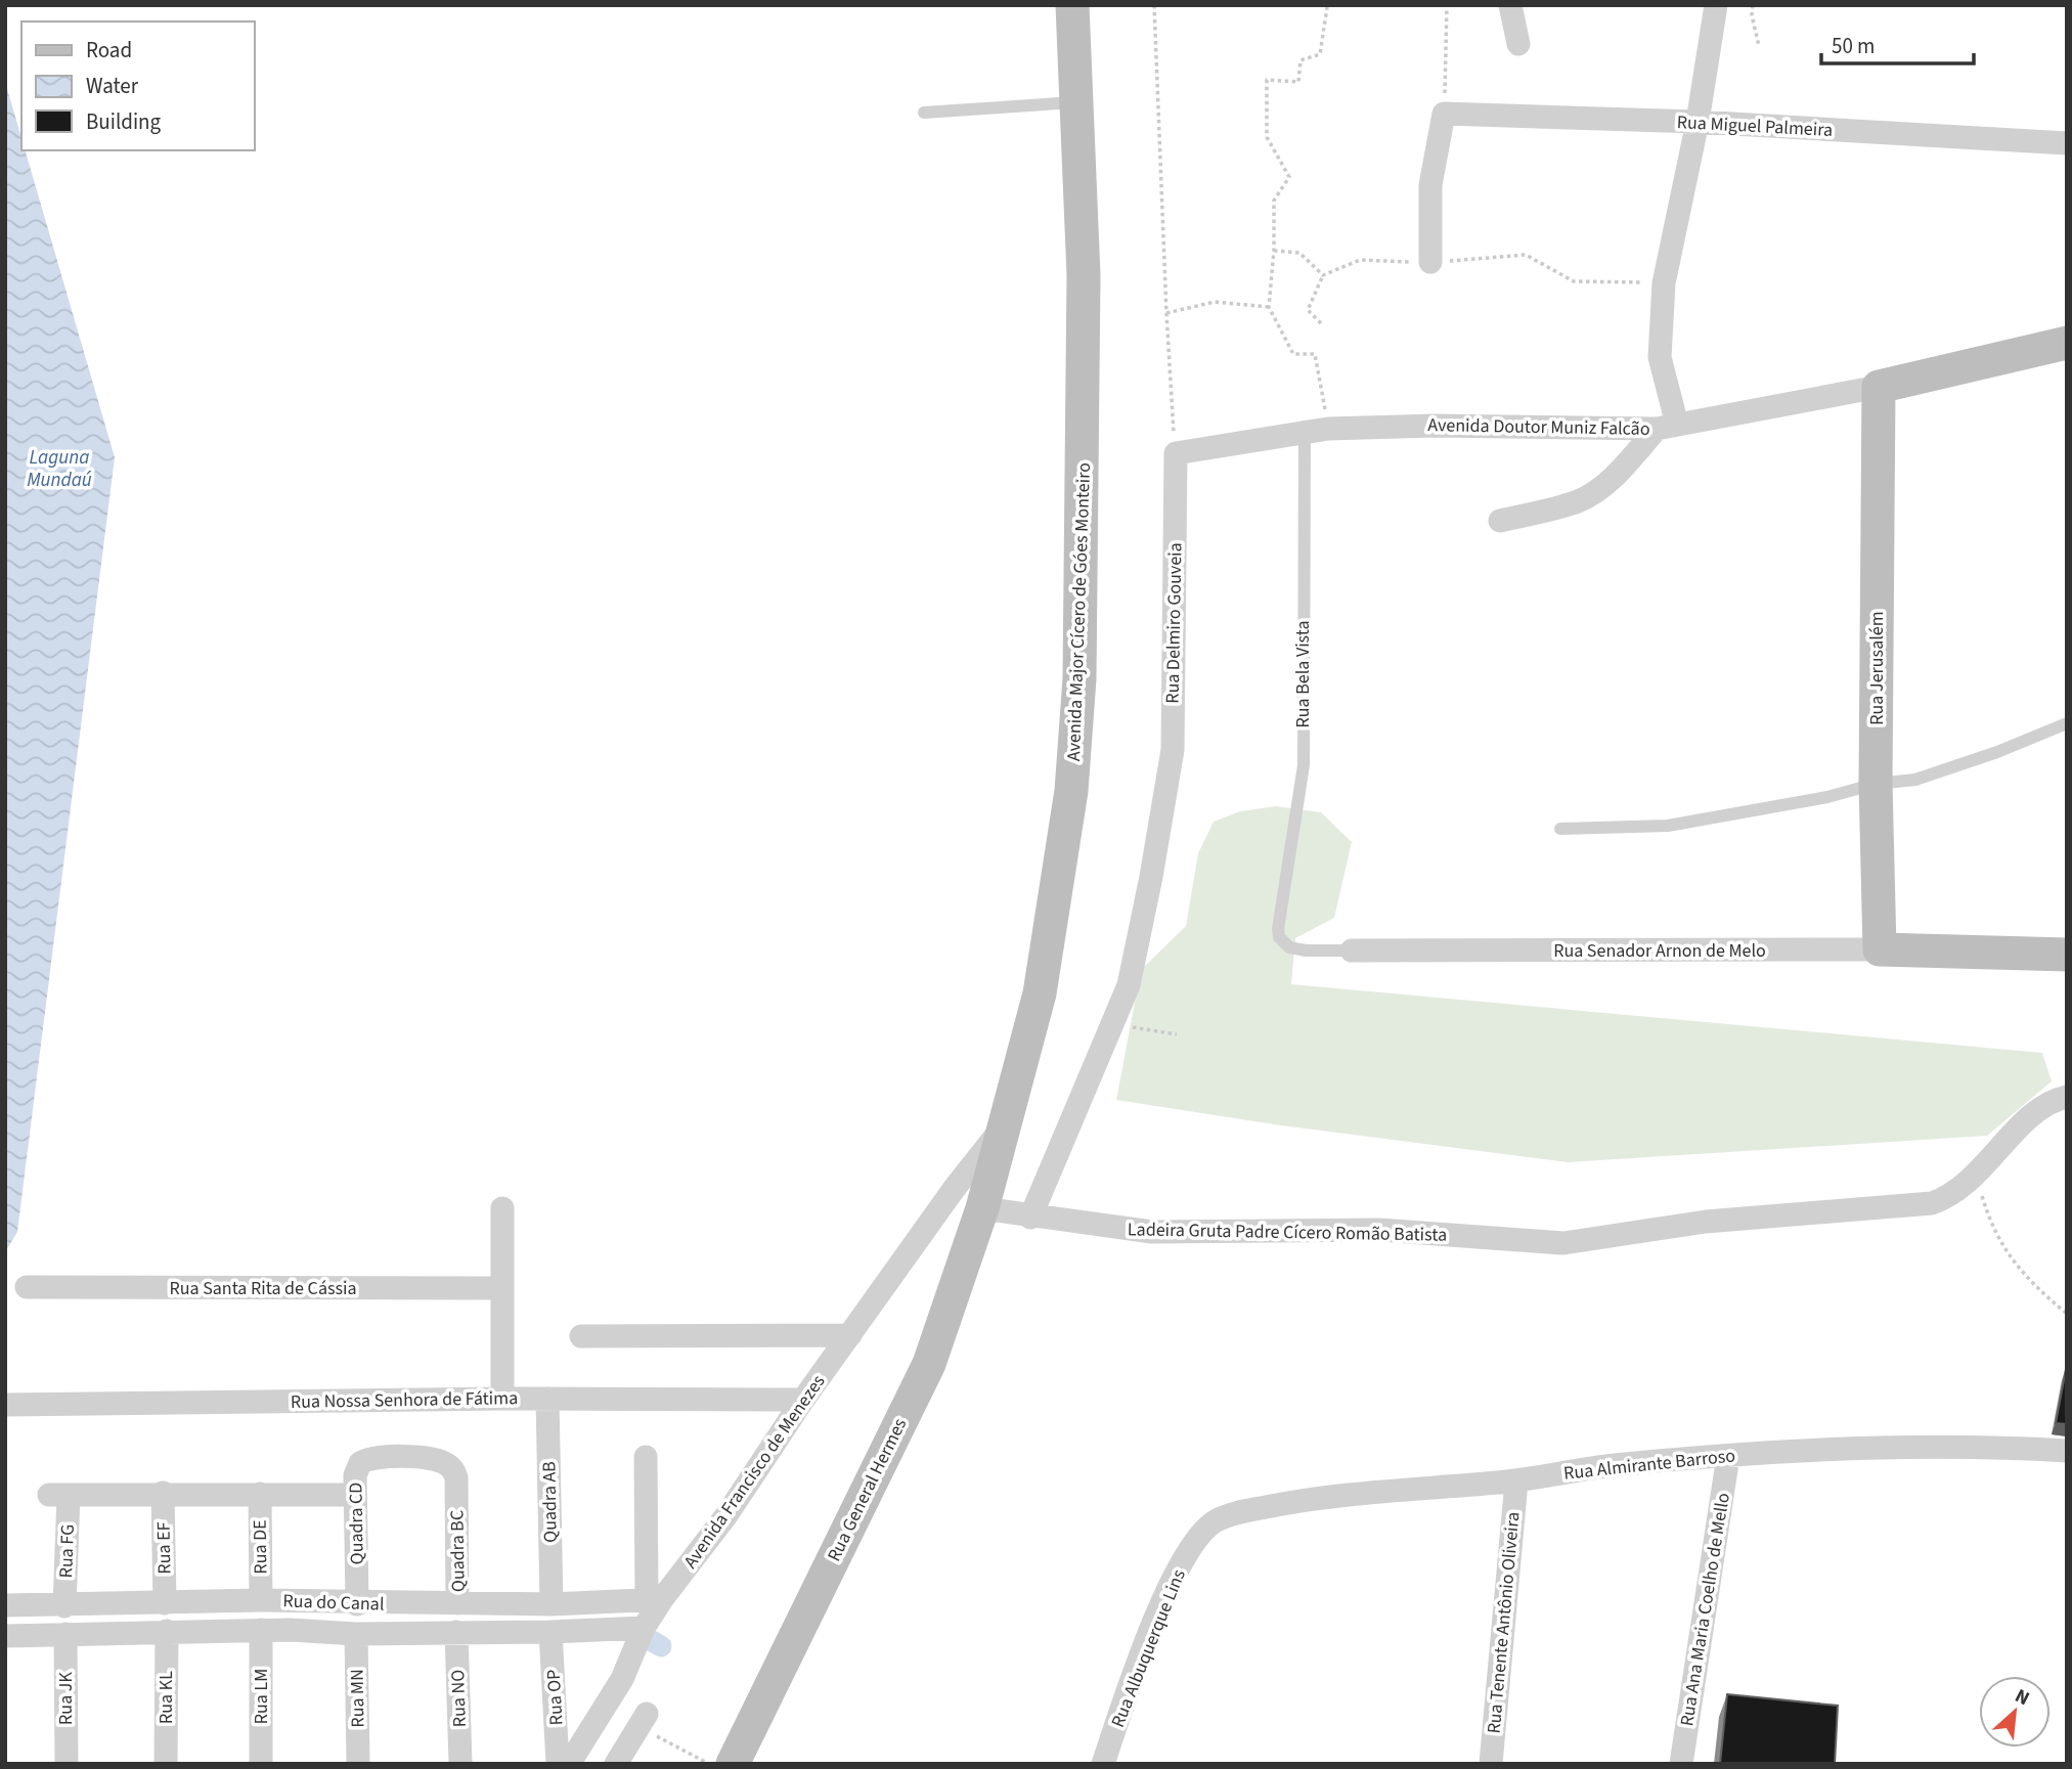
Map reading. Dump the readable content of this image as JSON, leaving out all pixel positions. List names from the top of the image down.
{
  "streets": {
    "street": [
      "Rua Miguel Palmeira",
      "Avenida Doutor Muniz Falcão",
      "Avenida Major Cícero de Góes Monteiro",
      "Rua Delmiro Gouveia",
      "Rua Jerusalém",
      "Rua Senador Arnon de Melo",
      "Ladeira Gruta Padre Cícero Romão Batista",
      "Rua Santa Rita de Cássia",
      "Rua Nossa Senhora de Fátima",
      "Rua Almirante Barroso",
      "Avenida Francisco de Menezes",
      "Rua General Hermes",
      "Quadra AB",
      "Quadra CD",
      "Rua DE",
      "Rua EF",
      "Rua FG",
      "Quadra BC",
      "Rua do Canal",
      "Rua Ana Maria Coelho de Mello",
      "Rua Tenente Antônio Oliveira",
      "Rua Albuquerque Lins",
      "Rua LM",
      "Rua KL",
      "Rua OP",
      "Rua JK",
      "Rua MN",
      "Rua NO"
    ],
    "lane": ["Rua Bela Vista"]
  },
  "crossings": [
    ["Avenida Doutor Muniz Falcão", "Rua Delmiro Gouveia"],
    ["Avenida Doutor Muniz Falcão", "Rua Jerusalém"],
    ["Avenida Doutor Muniz Falcão", "Rua Bela Vista"],
    ["Avenida Major Cícero de Góes Monteiro", "Ladeira Gruta Padre Cícero Romão Batista"],
    ["Avenida Major Cícero de Góes Monteiro", "Avenida Francisco de Menezes"],
    ["Avenida Major Cícero de Góes Monteiro", "Rua General Hermes"],
    ["Rua Delmiro Gouveia", "Ladeira Gruta Padre Cícero Romão Batista"],
    ["Rua Jerusalém", "Rua Senador Arnon de Melo"],
    ["Rua Bela Vista", "Rua Senador Arnon de Melo"],
    ["Ladeira Gruta Padre Cícero Romão Batista", "Avenida Francisco de Menezes"],
    ["Ladeira Gruta Padre Cícero Romão Batista", "Rua General Hermes"],
    ["Rua Nossa Senhora de Fátima", "Avenida Francisco de Menezes"],
    ["Rua Nossa Senhora de Fátima", "Quadra AB"],
    ["Rua Almirante Barroso", "Rua Ana Maria Coelho de Mello"],
    ["Rua Almirante Barroso", "Rua Tenente Antônio Oliveira"],
    ["Rua Almirante Barroso", "Rua Albuquerque Lins"],
    ["Avenida Francisco de Menezes", "Rua General Hermes"],
    ["Avenida Francisco de Menezes", "Rua do Canal"],
    ["Quadra AB", "Rua do Canal"],
    ["Quadra CD", "Quadra BC"],
    ["Quadra CD", "Rua do Canal"],
    ["Rua DE", "Rua do Canal"],
    ["Rua EF", "Rua FG"],
    ["Rua EF", "Rua do Canal"],
    ["Rua FG", "Rua do Canal"],
    ["Quadra BC", "Rua do Canal"],
    ["Rua do Canal", "Rua LM"],
    ["Rua do Canal", "Rua KL"],
    ["Rua do Canal", "Rua OP"],
    ["Rua do Canal", "Rua JK"],
    ["Rua do Canal", "Rua MN"],
    ["Rua do Canal", "Rua NO"]
  ],
  "water": ["Laguna Mundaú"],
  "legend": ["Road", "Water", "Building"],
  "scale_bar": "50 m",
  "north": "top right"
}
